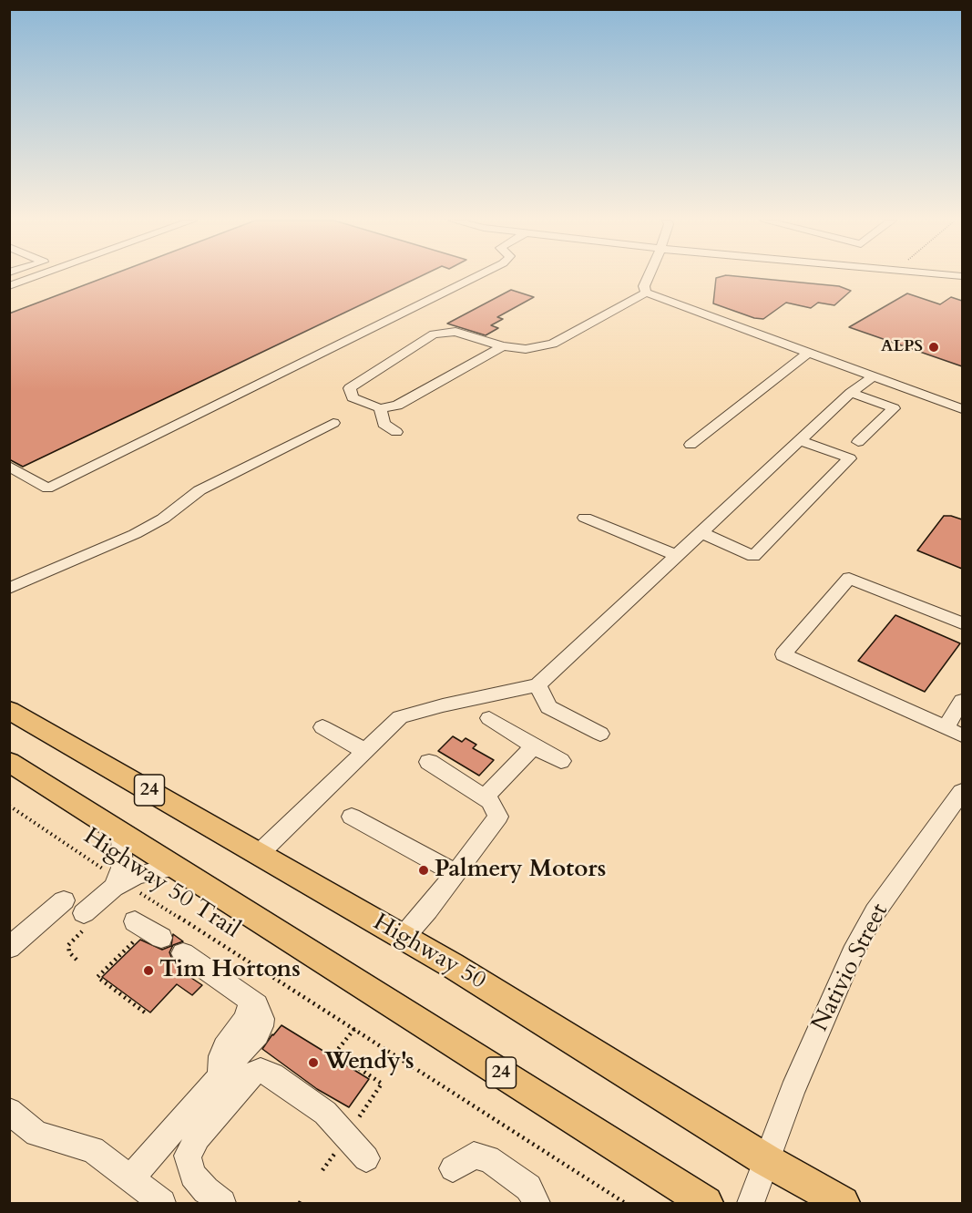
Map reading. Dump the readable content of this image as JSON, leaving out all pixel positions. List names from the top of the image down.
{
  "streets": {
    "main road": ["24", "Highway 50"],
    "street": ["Nativio Street"],
    "path": ["Highway 50 Trail"]
  },
  "crossings": [
    ["Highway 50", "Nativio Street"]
  ],
  "places": [
    "ALPS",
    "Palmery Motors",
    "Tim Hortons",
    "Wendy's"
  ]
}
